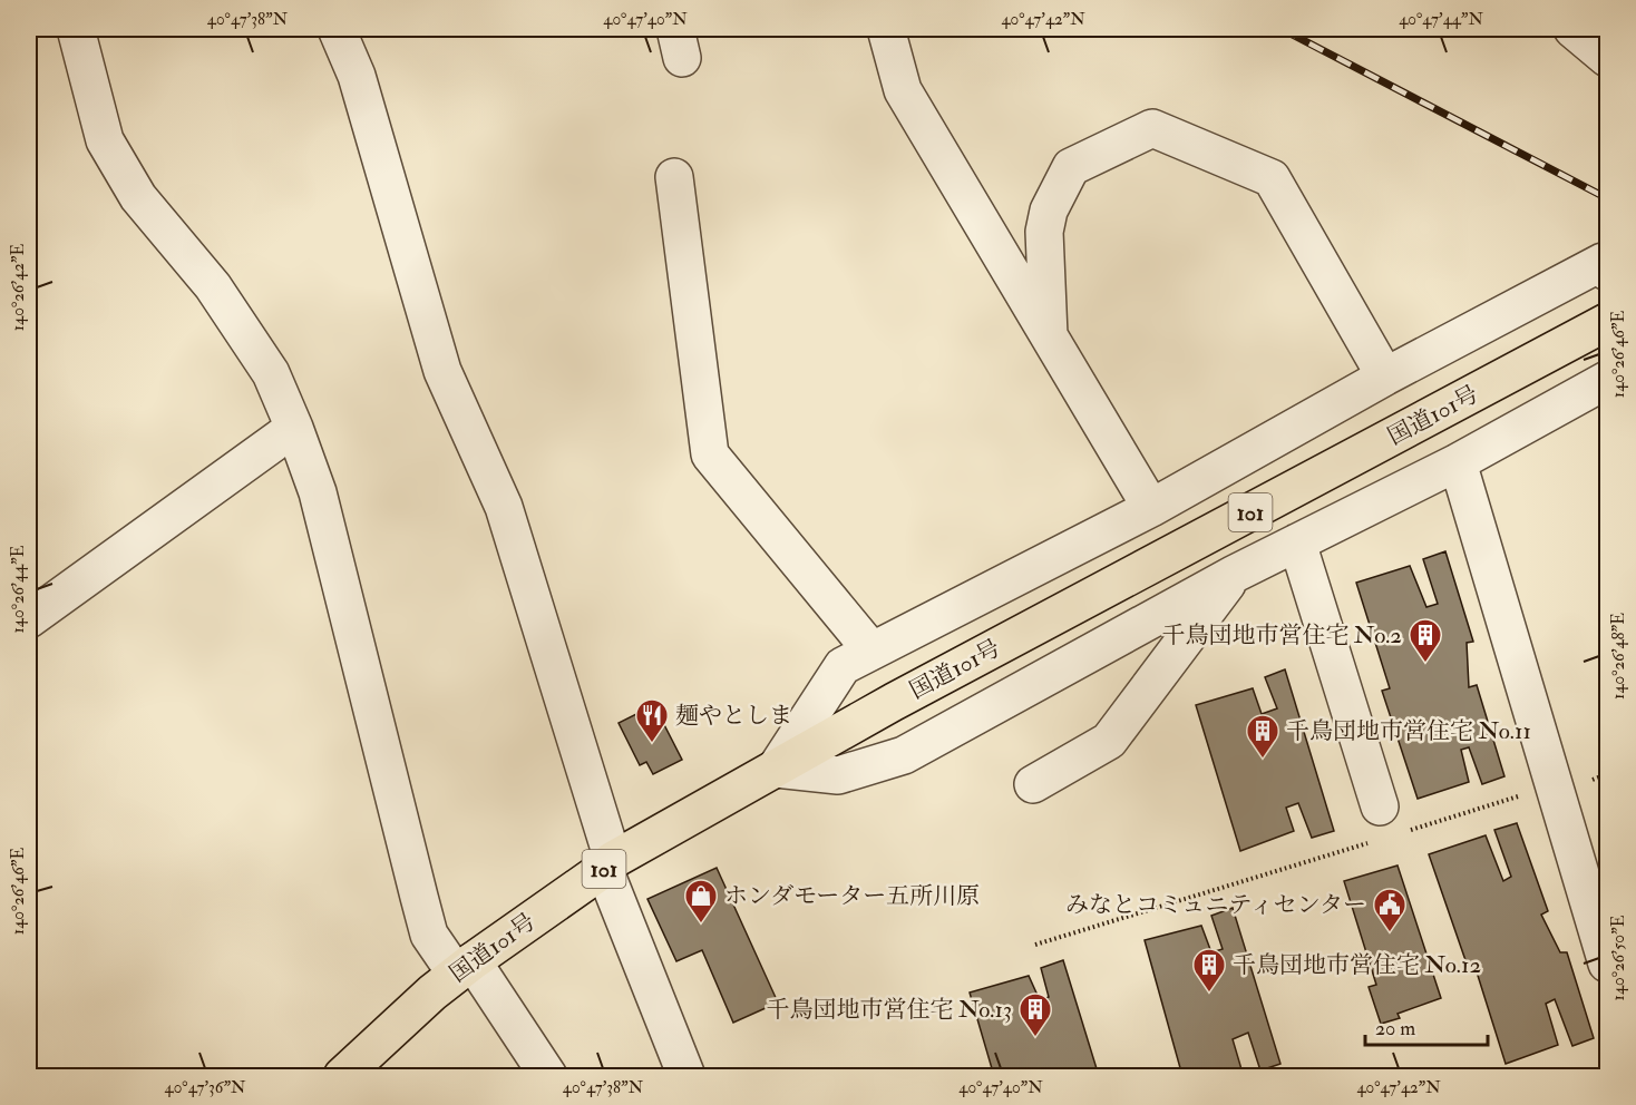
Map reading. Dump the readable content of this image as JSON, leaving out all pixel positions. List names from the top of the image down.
{
  "streets": {
    "highway": ["国道101号", "101"]
  },
  "places": {
    "building": [
      "千鳥団地市営住宅 No.2",
      "千鳥団地市営住宅 No.11",
      "千鳥団地市営住宅 No.12",
      "千鳥団地市営住宅 No.13"
    ],
    "restaurant": ["麺やとしま"],
    "shop": ["ホンダモーター五所川原"],
    "public building": ["みなとコミュニティセンター"]
  },
  "scale_bar": "20 m",
  "coordinates": [
    "40°47'38\"N",
    "40°47'40\"N",
    "40°47'42\"N",
    "40°47'44\"N",
    "140°26'42\"E",
    "140°26'46\"E",
    "140°26'44\"E",
    "140°26'48\"E",
    "140°26'50\"E",
    "40°47'36\"N"
  ]
}
